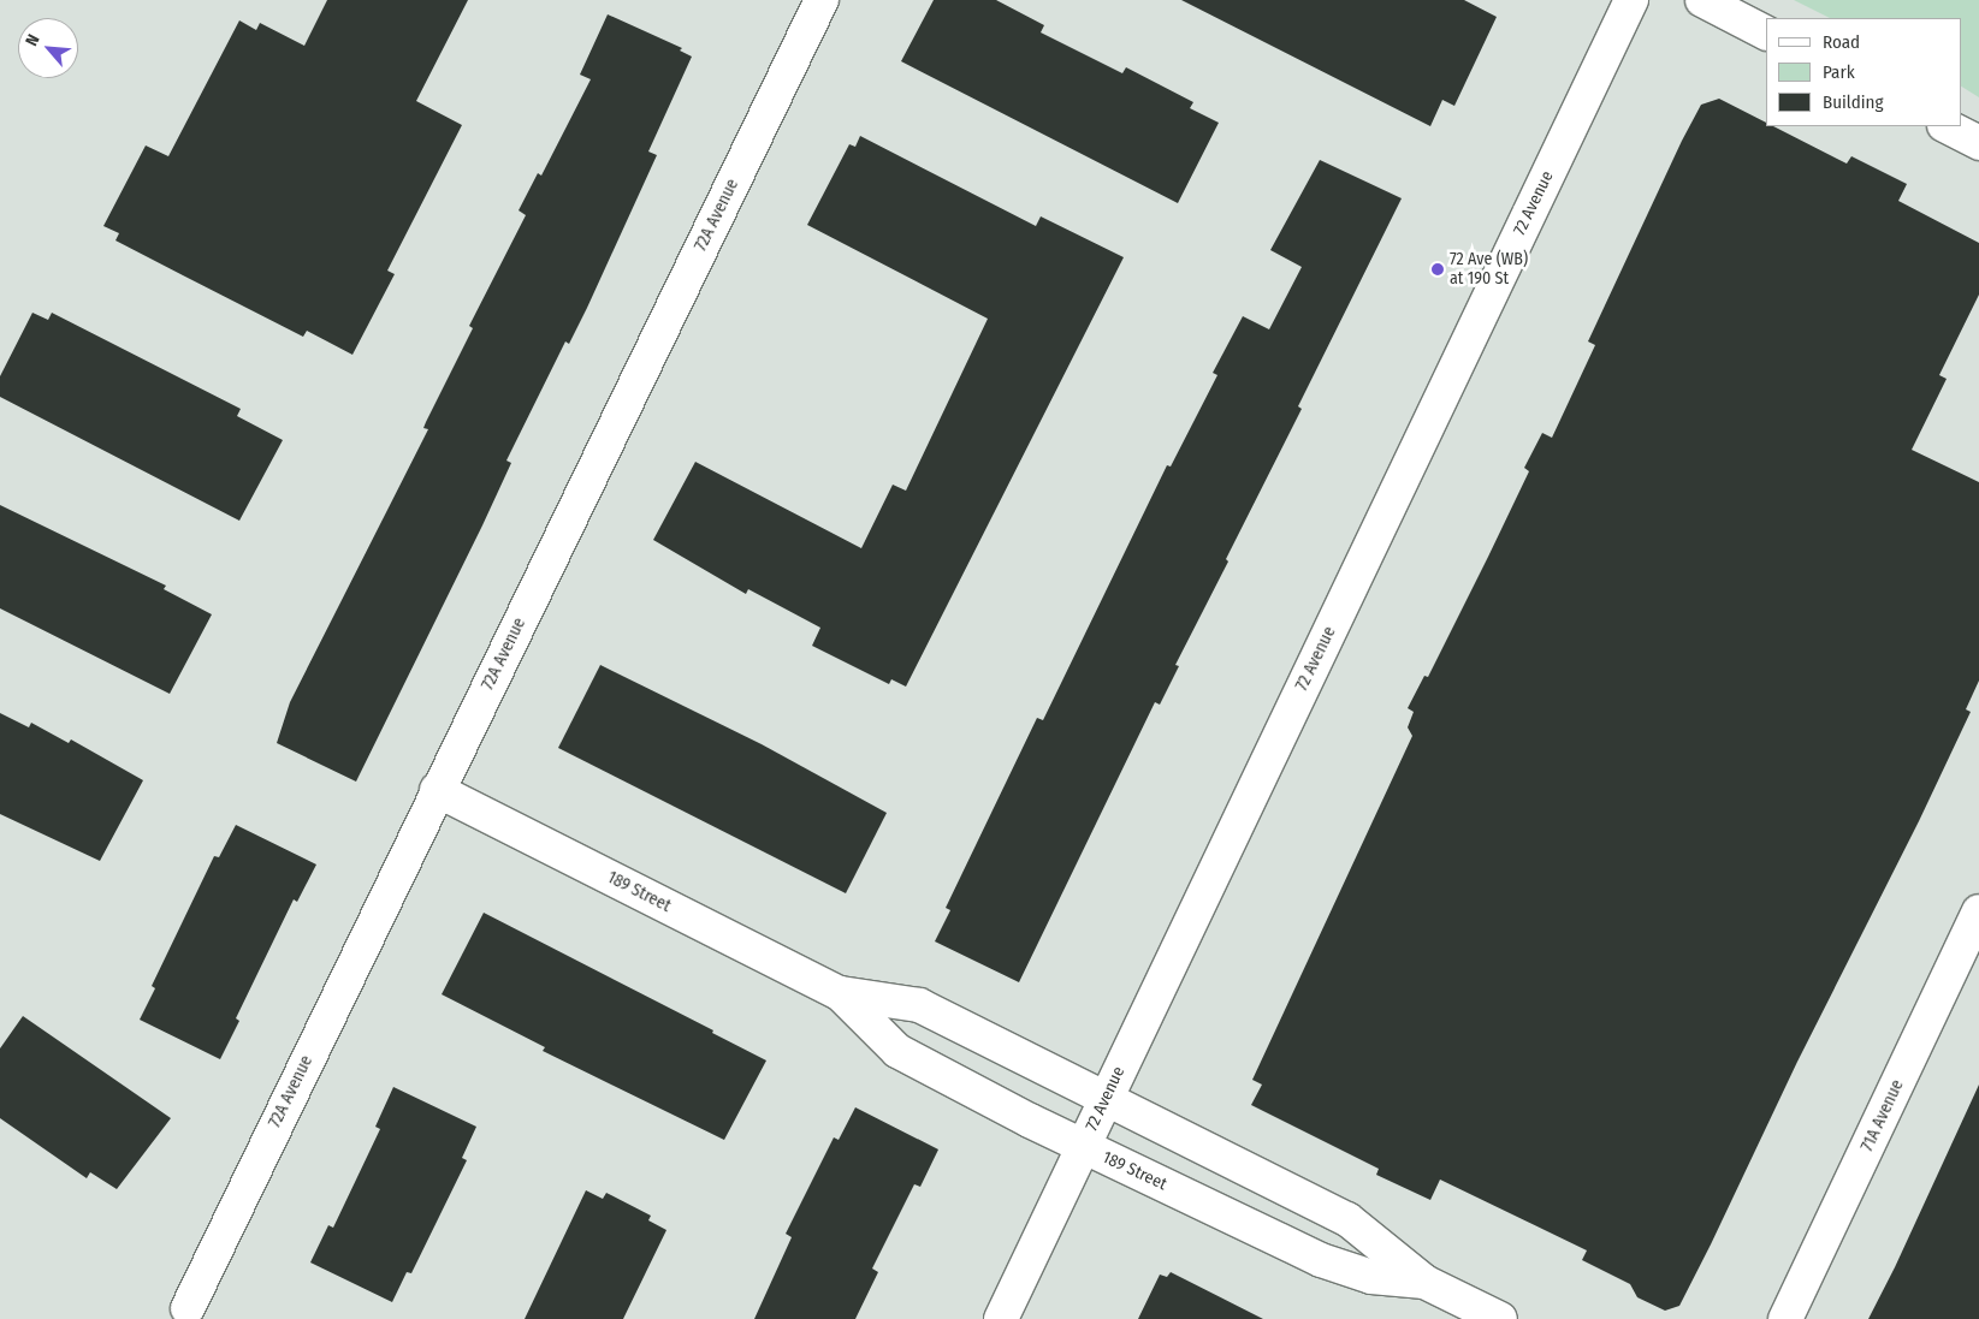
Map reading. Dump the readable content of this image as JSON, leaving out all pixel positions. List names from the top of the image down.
{
  "streets": {
    "street": [
      "72 Avenue",
      "72A Avenue",
      "189 Street",
      "71A Avenue"
    ]
  },
  "crossings": [
    ["72 Avenue", "189 Street"],
    ["72A Avenue", "189 Street"]
  ],
  "places": ["72 Ave (WB) at 190 St"],
  "legend": ["Road", "Park", "Building"],
  "north": "top left"
}
